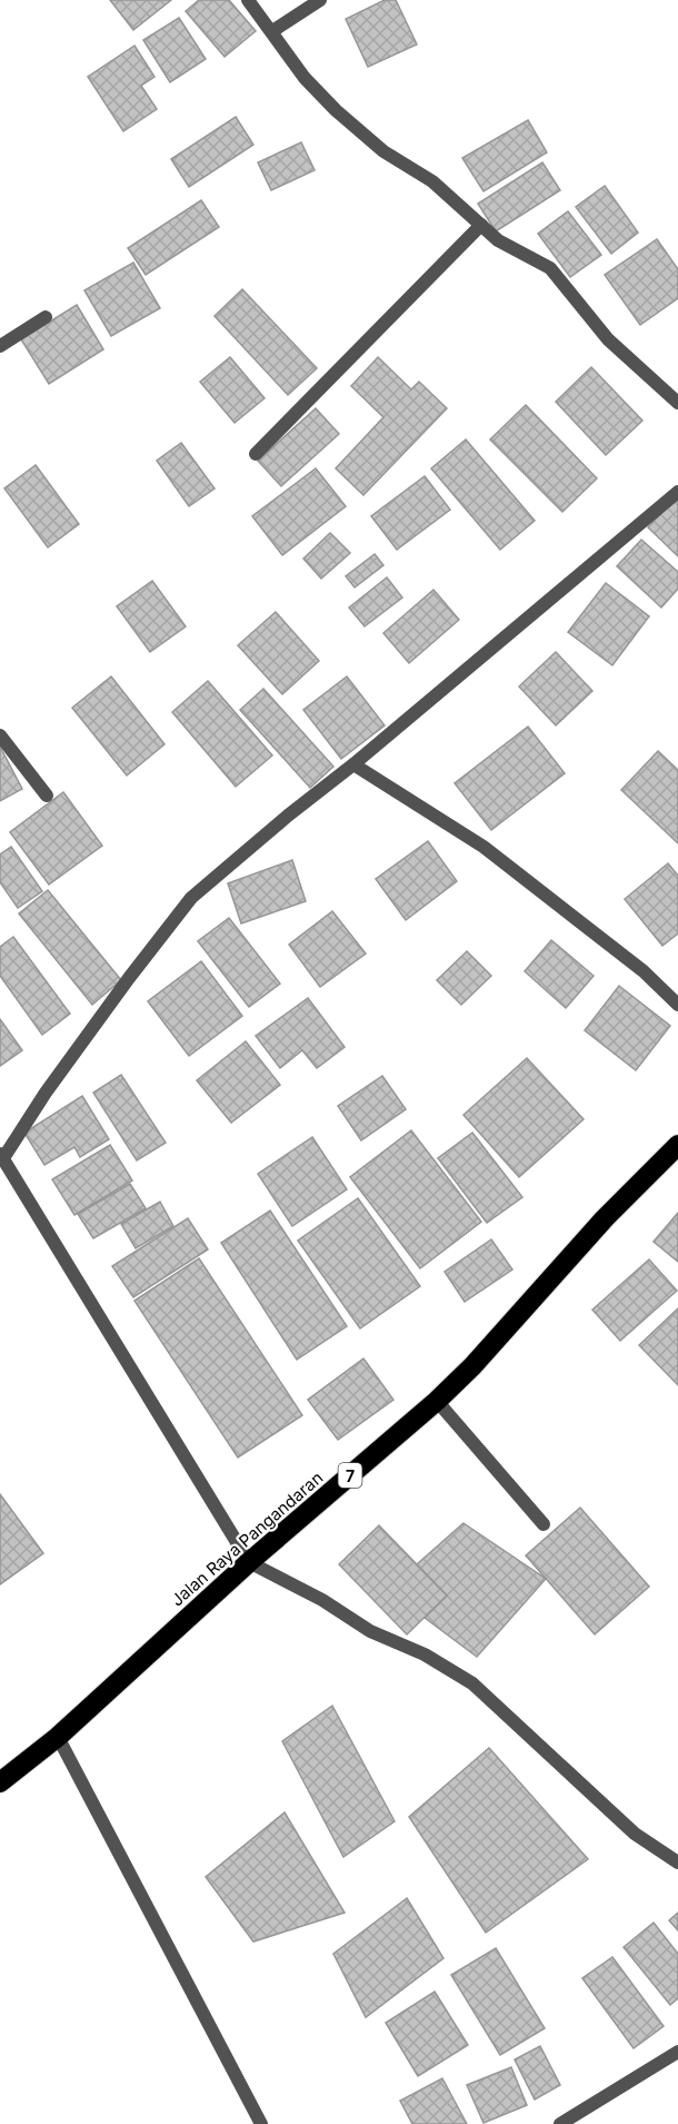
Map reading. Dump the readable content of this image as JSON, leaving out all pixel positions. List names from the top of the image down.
{
  "streets": {
    "highway": ["7", "Jalan Raya Pangandaran"]
  }
}
